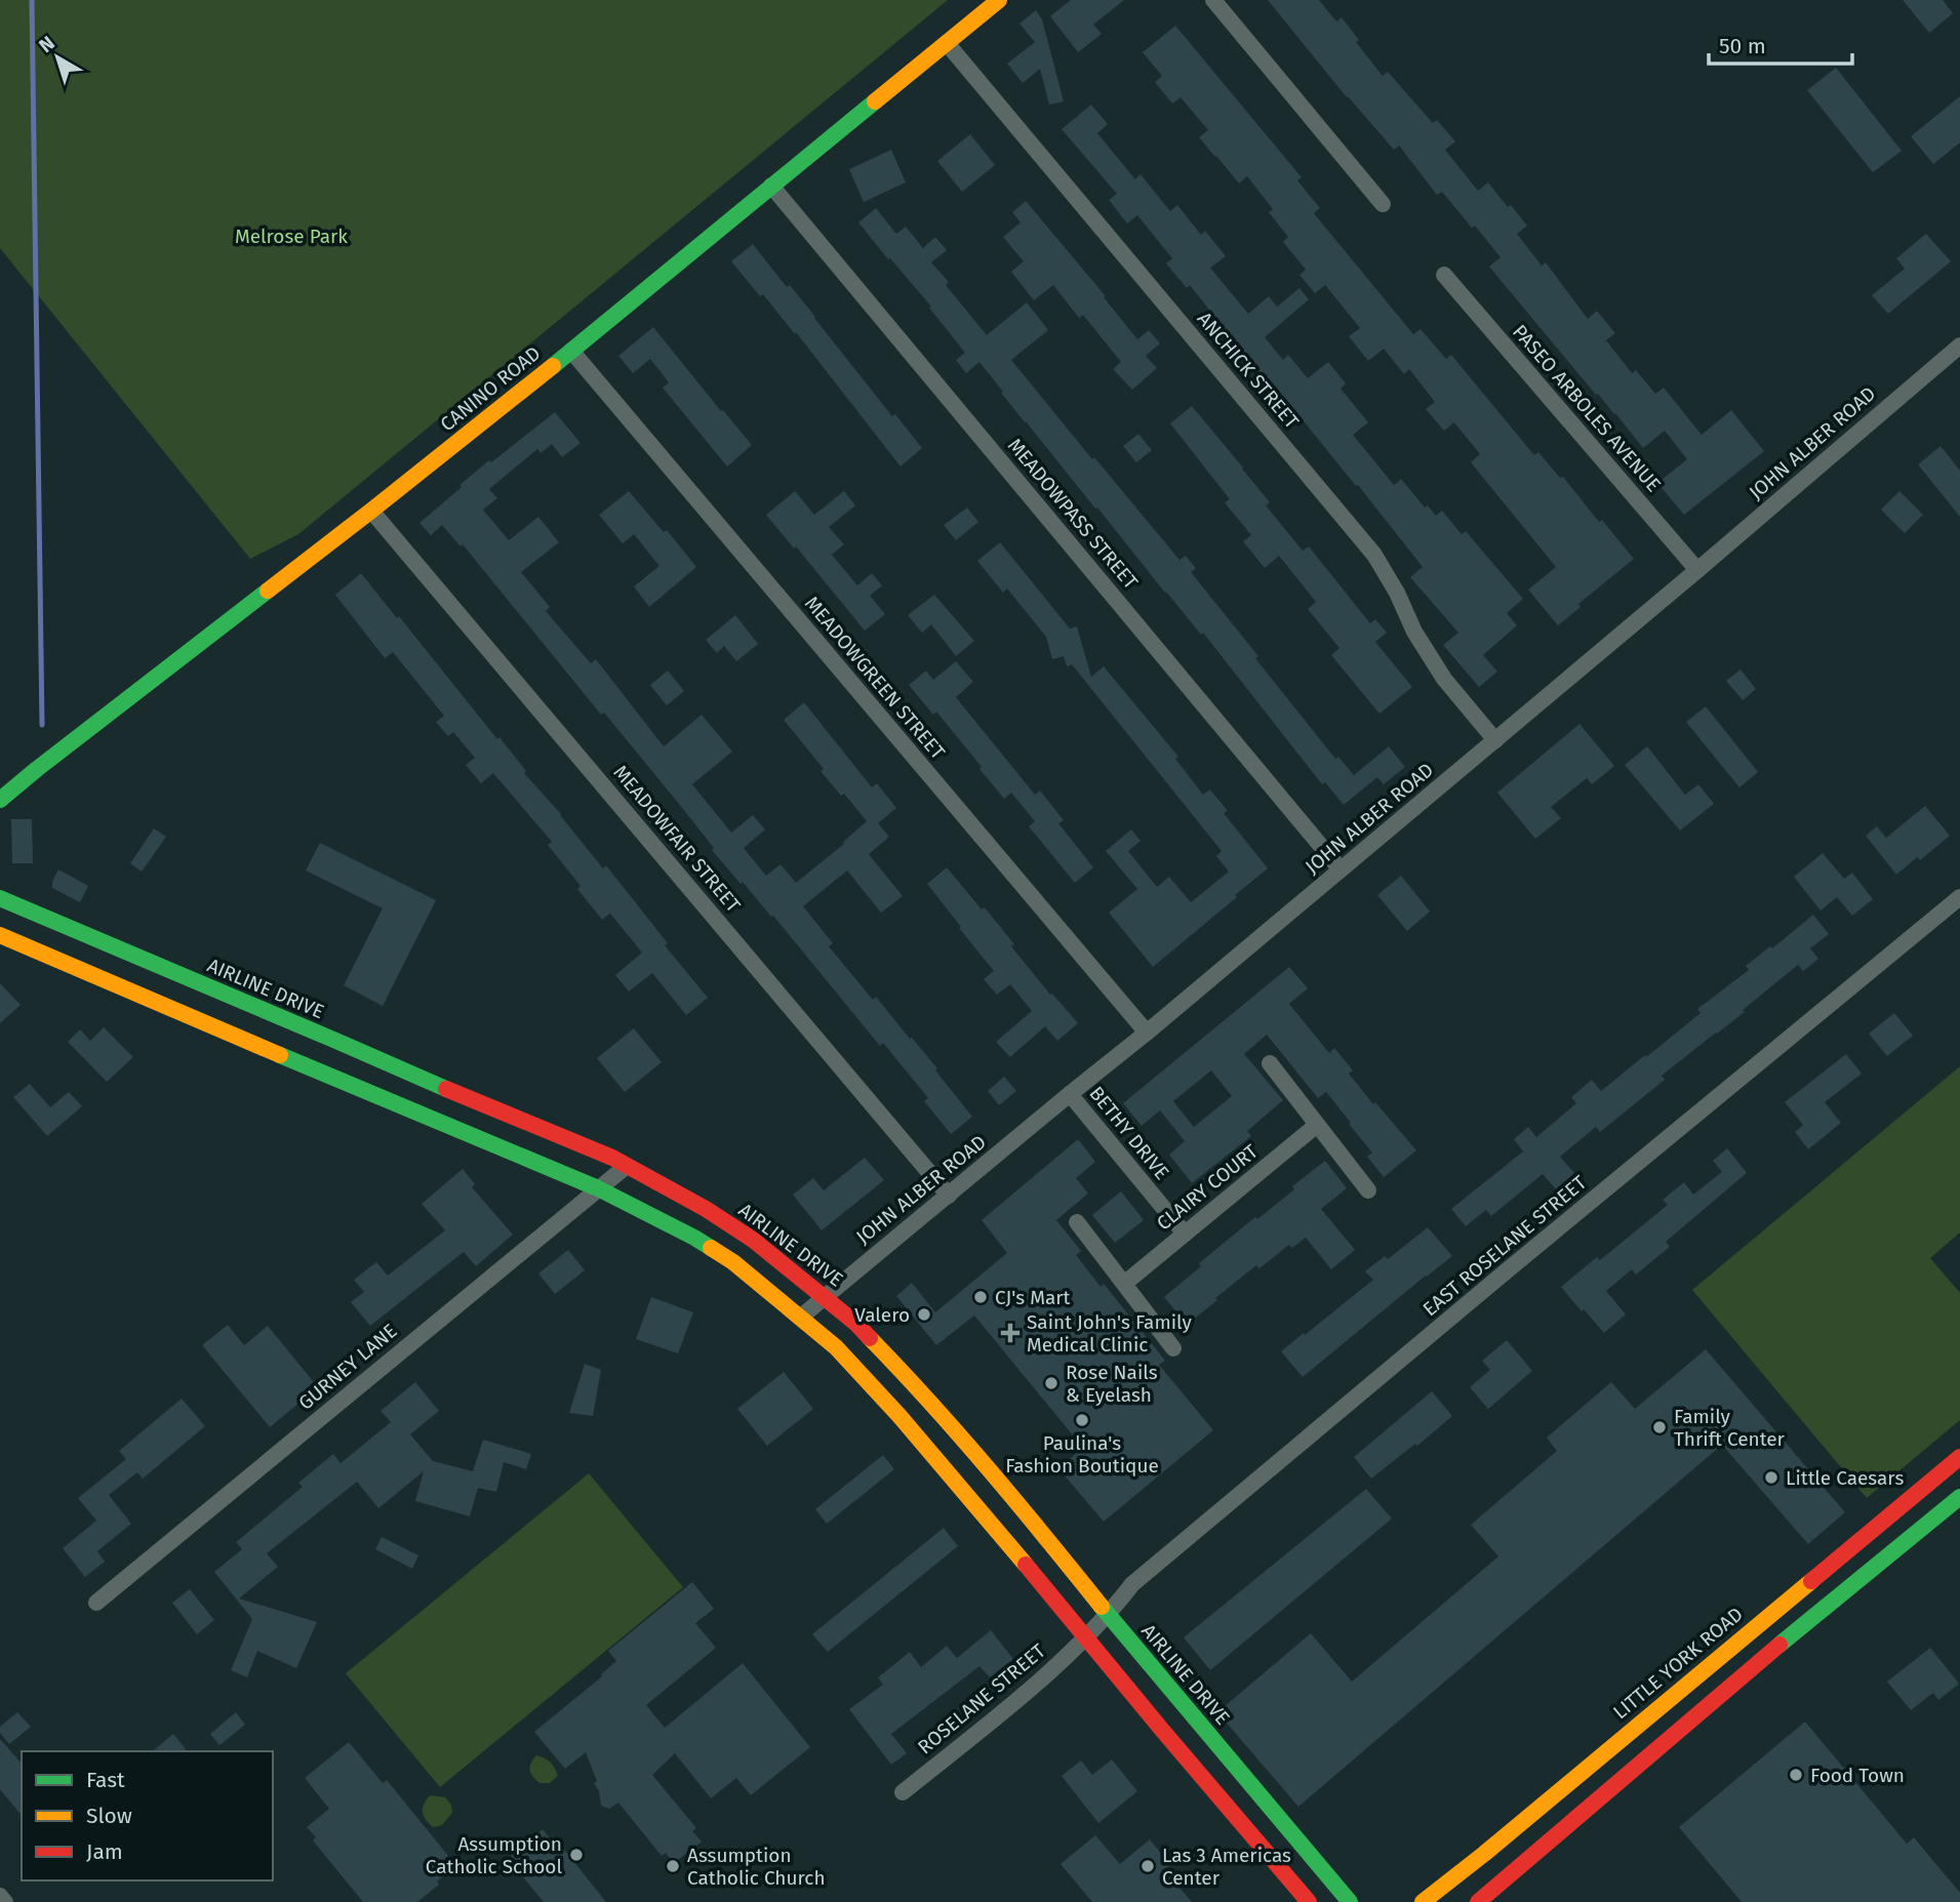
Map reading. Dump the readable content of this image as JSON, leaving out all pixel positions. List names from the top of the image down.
{
  "streets": {
    "main road": ["CANINO ROAD", "AIRLINE DRIVE", "LITTLE YORK ROAD"],
    "street": [
      "ANCHICK STREET",
      "PASEO ARBOLES AVENUE",
      "JOHN ALBER ROAD",
      "MEADOWPASS STREET",
      "MEADOWGREEN STREET",
      "MEADOWFAIR STREET",
      "BETHY DRIVE",
      "CLAIRY COURT",
      "EAST ROSELANE STREET",
      "GURNEY LANE",
      "ROSELANE STREET"
    ]
  },
  "crossings": [
    ["ANCHICK STREET", "CANINO ROAD"],
    ["ANCHICK STREET", "JOHN ALBER ROAD"],
    ["CANINO ROAD", "MEADOWPASS STREET"],
    ["CANINO ROAD", "MEADOWGREEN STREET"],
    ["CANINO ROAD", "MEADOWFAIR STREET"],
    ["PASEO ARBOLES AVENUE", "JOHN ALBER ROAD"],
    ["JOHN ALBER ROAD", "MEADOWPASS STREET"],
    ["JOHN ALBER ROAD", "MEADOWGREEN STREET"],
    ["JOHN ALBER ROAD", "MEADOWFAIR STREET"],
    ["JOHN ALBER ROAD", "AIRLINE DRIVE"],
    ["JOHN ALBER ROAD", "BETHY DRIVE"],
    ["AIRLINE DRIVE", "EAST ROSELANE STREET"],
    ["AIRLINE DRIVE", "GURNEY LANE"],
    ["AIRLINE DRIVE", "ROSELANE STREET"],
    ["BETHY DRIVE", "CLAIRY COURT"],
    ["EAST ROSELANE STREET", "ROSELANE STREET"]
  ],
  "parks": ["Melrose Park"],
  "places": {
    "other": [
      "CJ's Mart",
      "Valero",
      "Rose Nails & Eyelash",
      "Paulina's Fashion Boutique",
      "Family Thrift Center",
      "Little Caesars",
      "Food Town",
      "Assumption Catholic School",
      "Assumption Catholic Church",
      "Las 3 Americas Center"
    ],
    "health": ["Saint John's Family Medical Clinic"]
  },
  "legend": ["Fast", "Slow", "Jam"],
  "scale_bar": "50 m",
  "north": "top left"
}
